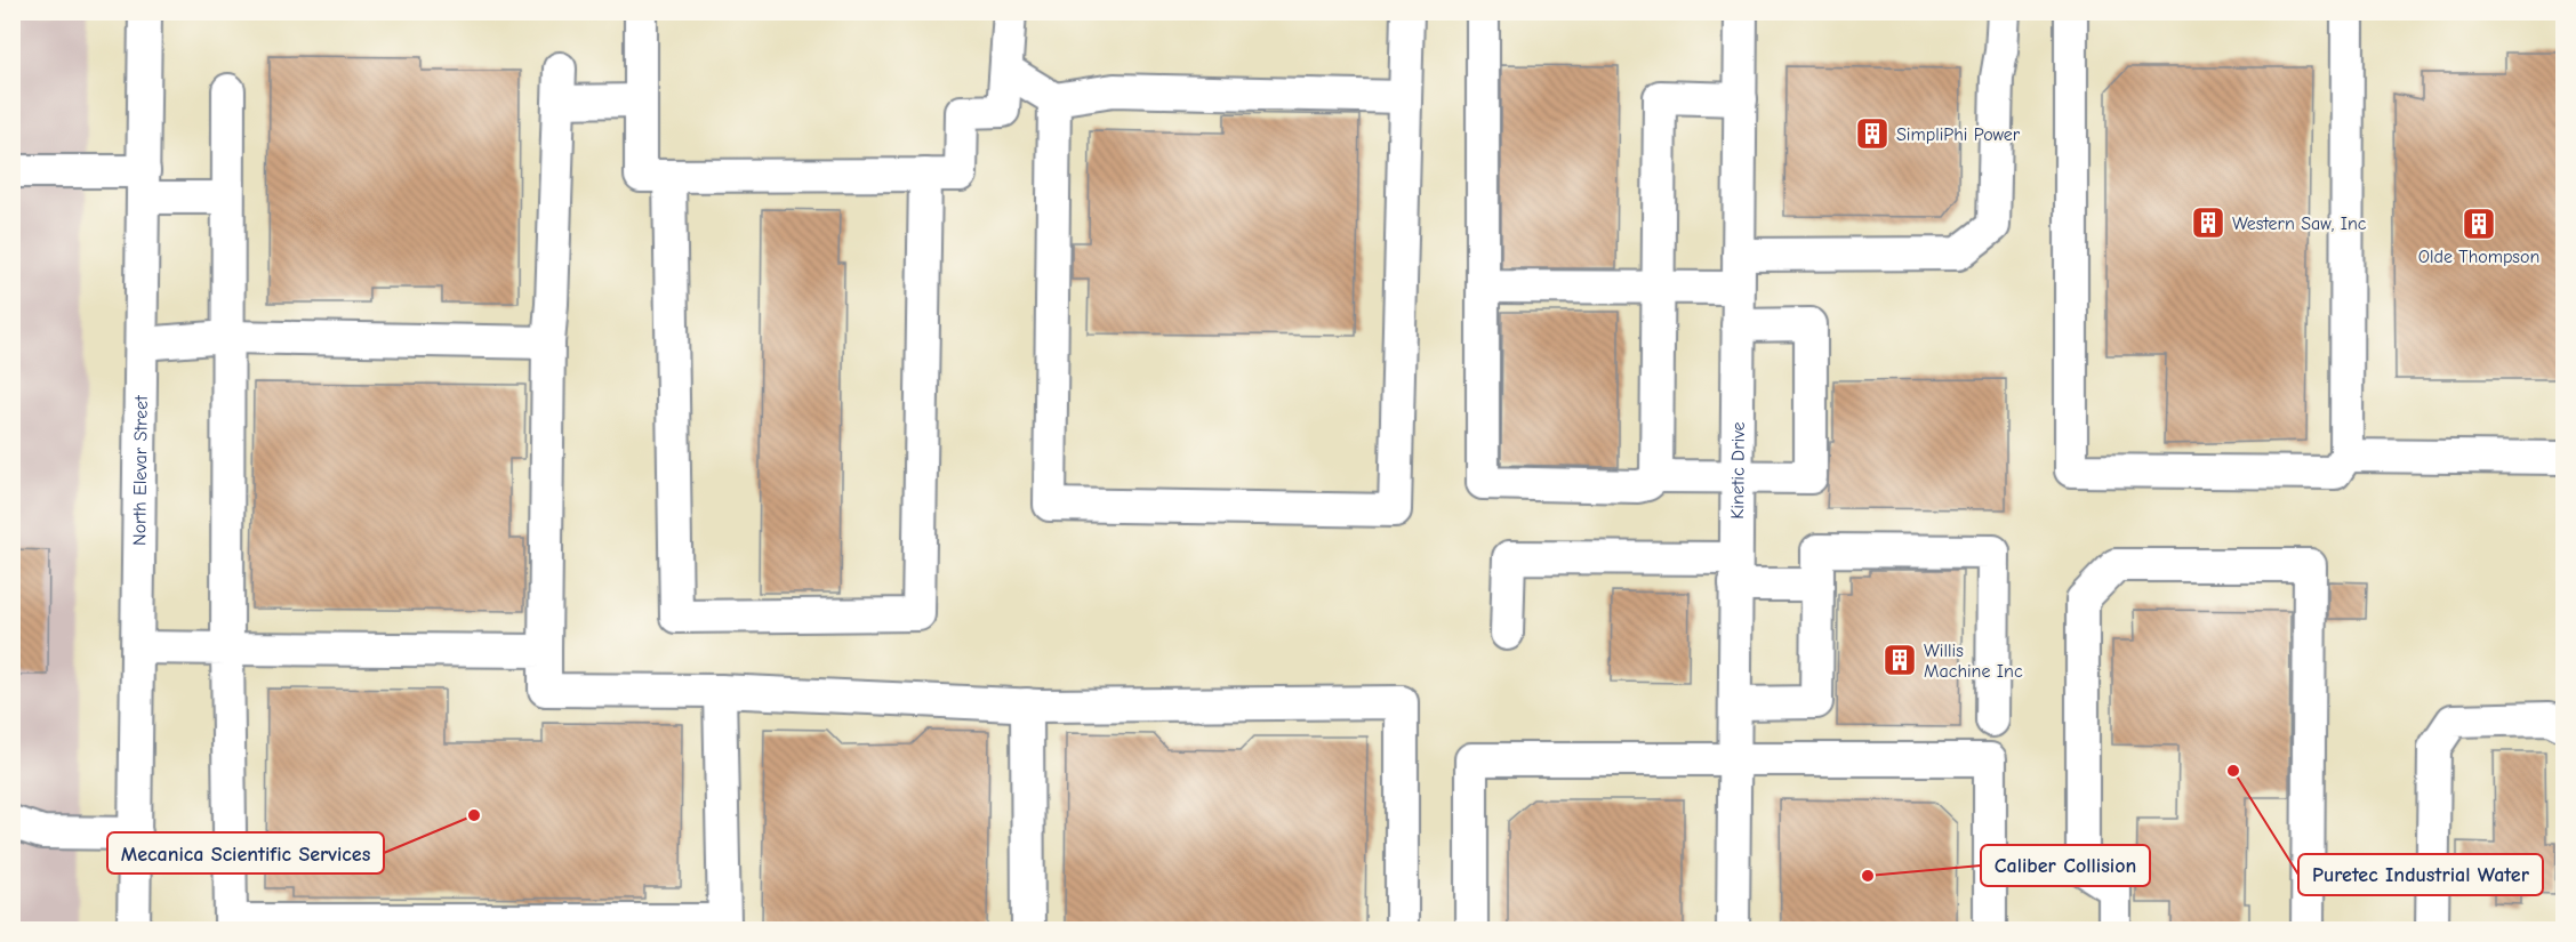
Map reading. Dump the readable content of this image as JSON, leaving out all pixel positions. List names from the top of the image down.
{
  "streets": {
    "street": ["Kinetic Drive", "North Elevar Street"]
  },
  "places": {
    "building": [
      "SimpliPhi Power",
      "Western Saw, Inc",
      "Olde Thompson",
      "Willis Machine Inc"
    ],
    "other": ["Puretec Industrial Water", "Mecanica Scientific Services", "Caliber Collision"]
  }
}
